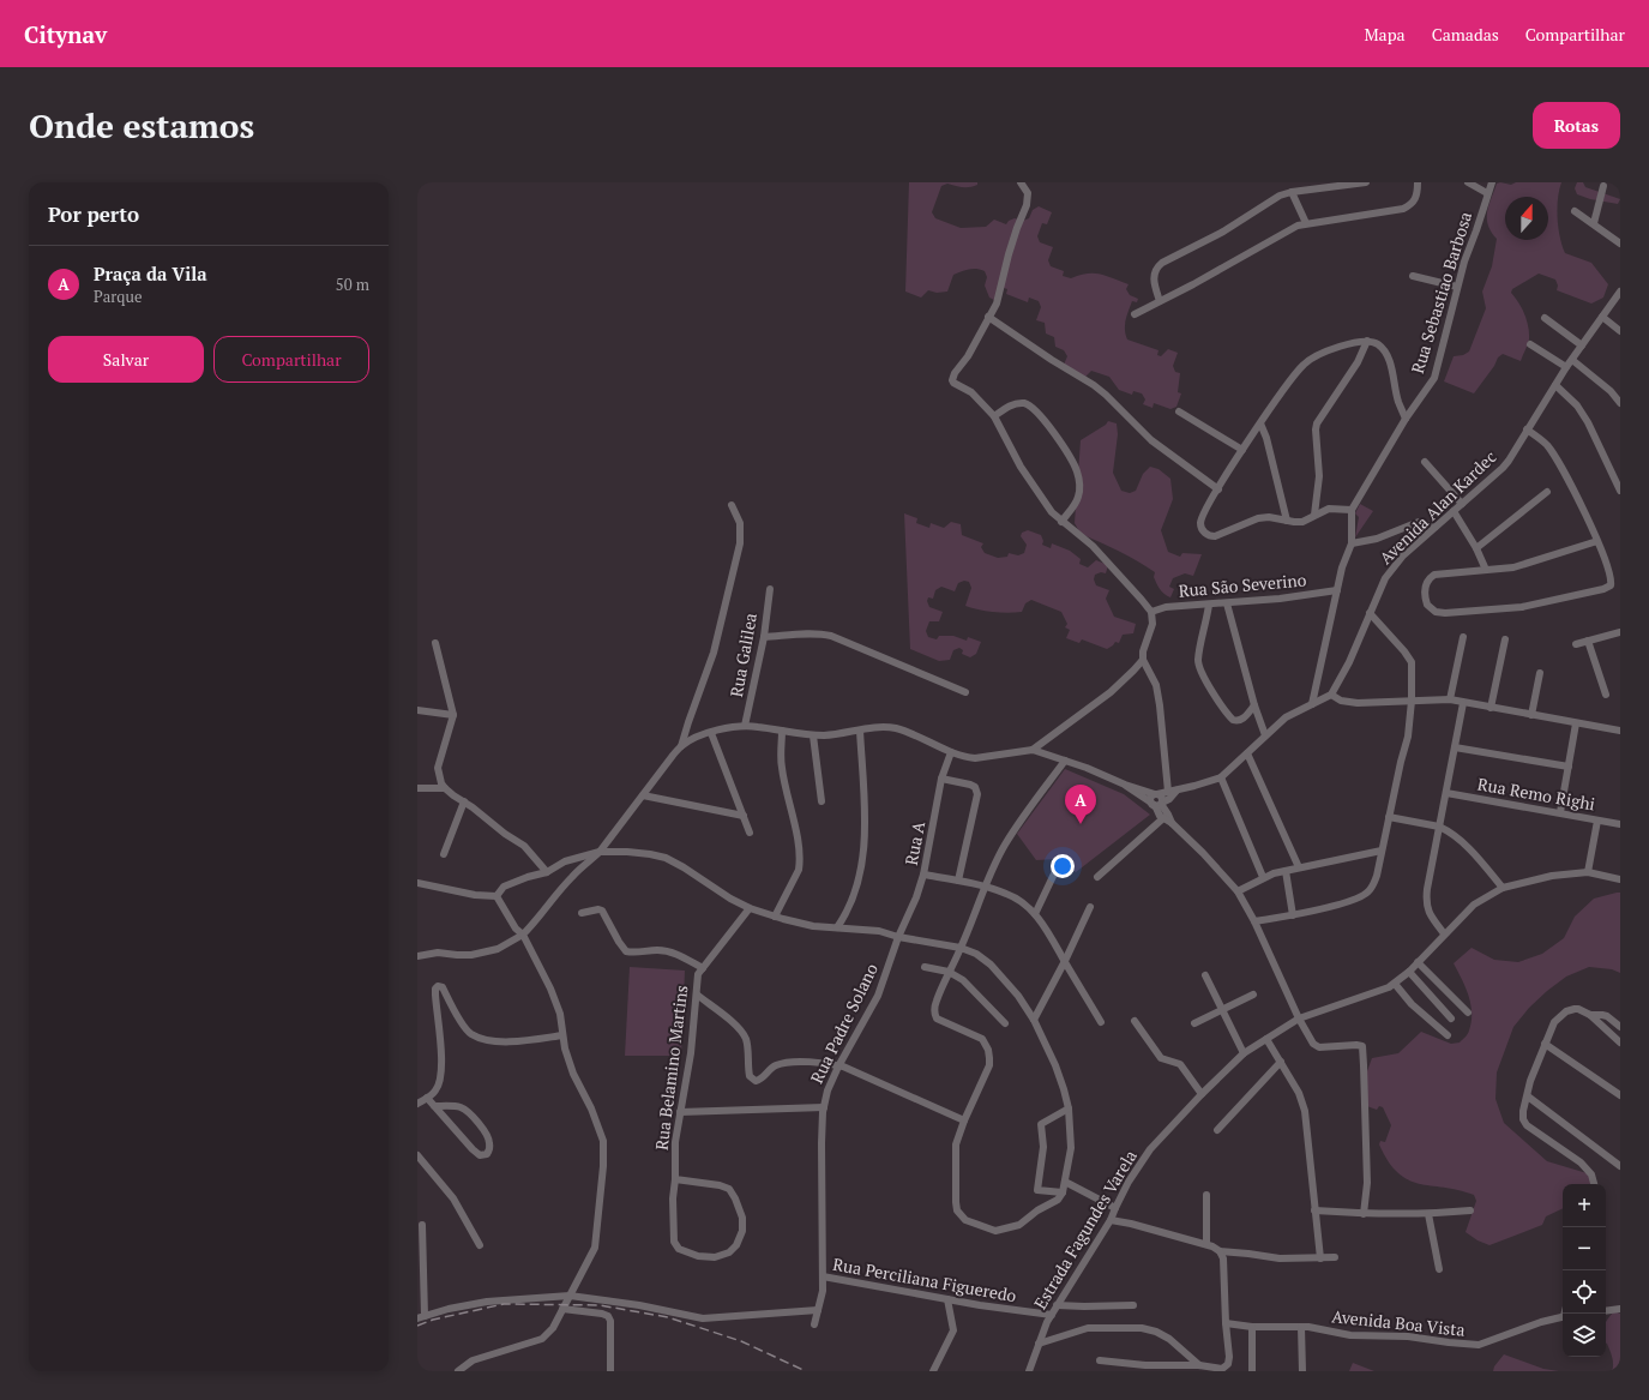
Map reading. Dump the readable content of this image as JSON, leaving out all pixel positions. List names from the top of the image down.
{
  "streets": {
    "street": [
      "Rua Sebastiao Barbosa",
      "Avenida Alan Kardec",
      "Rua São Severino",
      "Rua Galilea",
      "Rua Remo Righi",
      "Rua A",
      "Rua Padre Solano",
      "Rua Belamino Martins",
      "Estrada Fagundes Varela",
      "Rua Perciliana Figueredo",
      "Avenida Boa Vista"
    ]
  },
  "crossings": [
    ["Rua A", "Rua Padre Solano"],
    ["Rua Padre Solano", "Rua Perciliana Figueredo"],
    ["Estrada Fagundes Varela", "Rua Perciliana Figueredo"]
  ],
  "north": "top",
  "page": {
    "header": "Citynav",
    "nav": ["Mapa", "Camadas", "Compartilhar"],
    "buttons": [
      "Rotas",
      ["Salvar", "Compartilhar"]
    ],
    "title": "Onde estamos",
    "heading": "Por perto",
    "list": [
      {
        "mark": "A",
        "name": "Praça da Vila",
        "note": "Parque",
        "value": "50 m"
      }
    ],
    "pins": "A",
    "map_buttons": ["+", "−"]
  }
}
